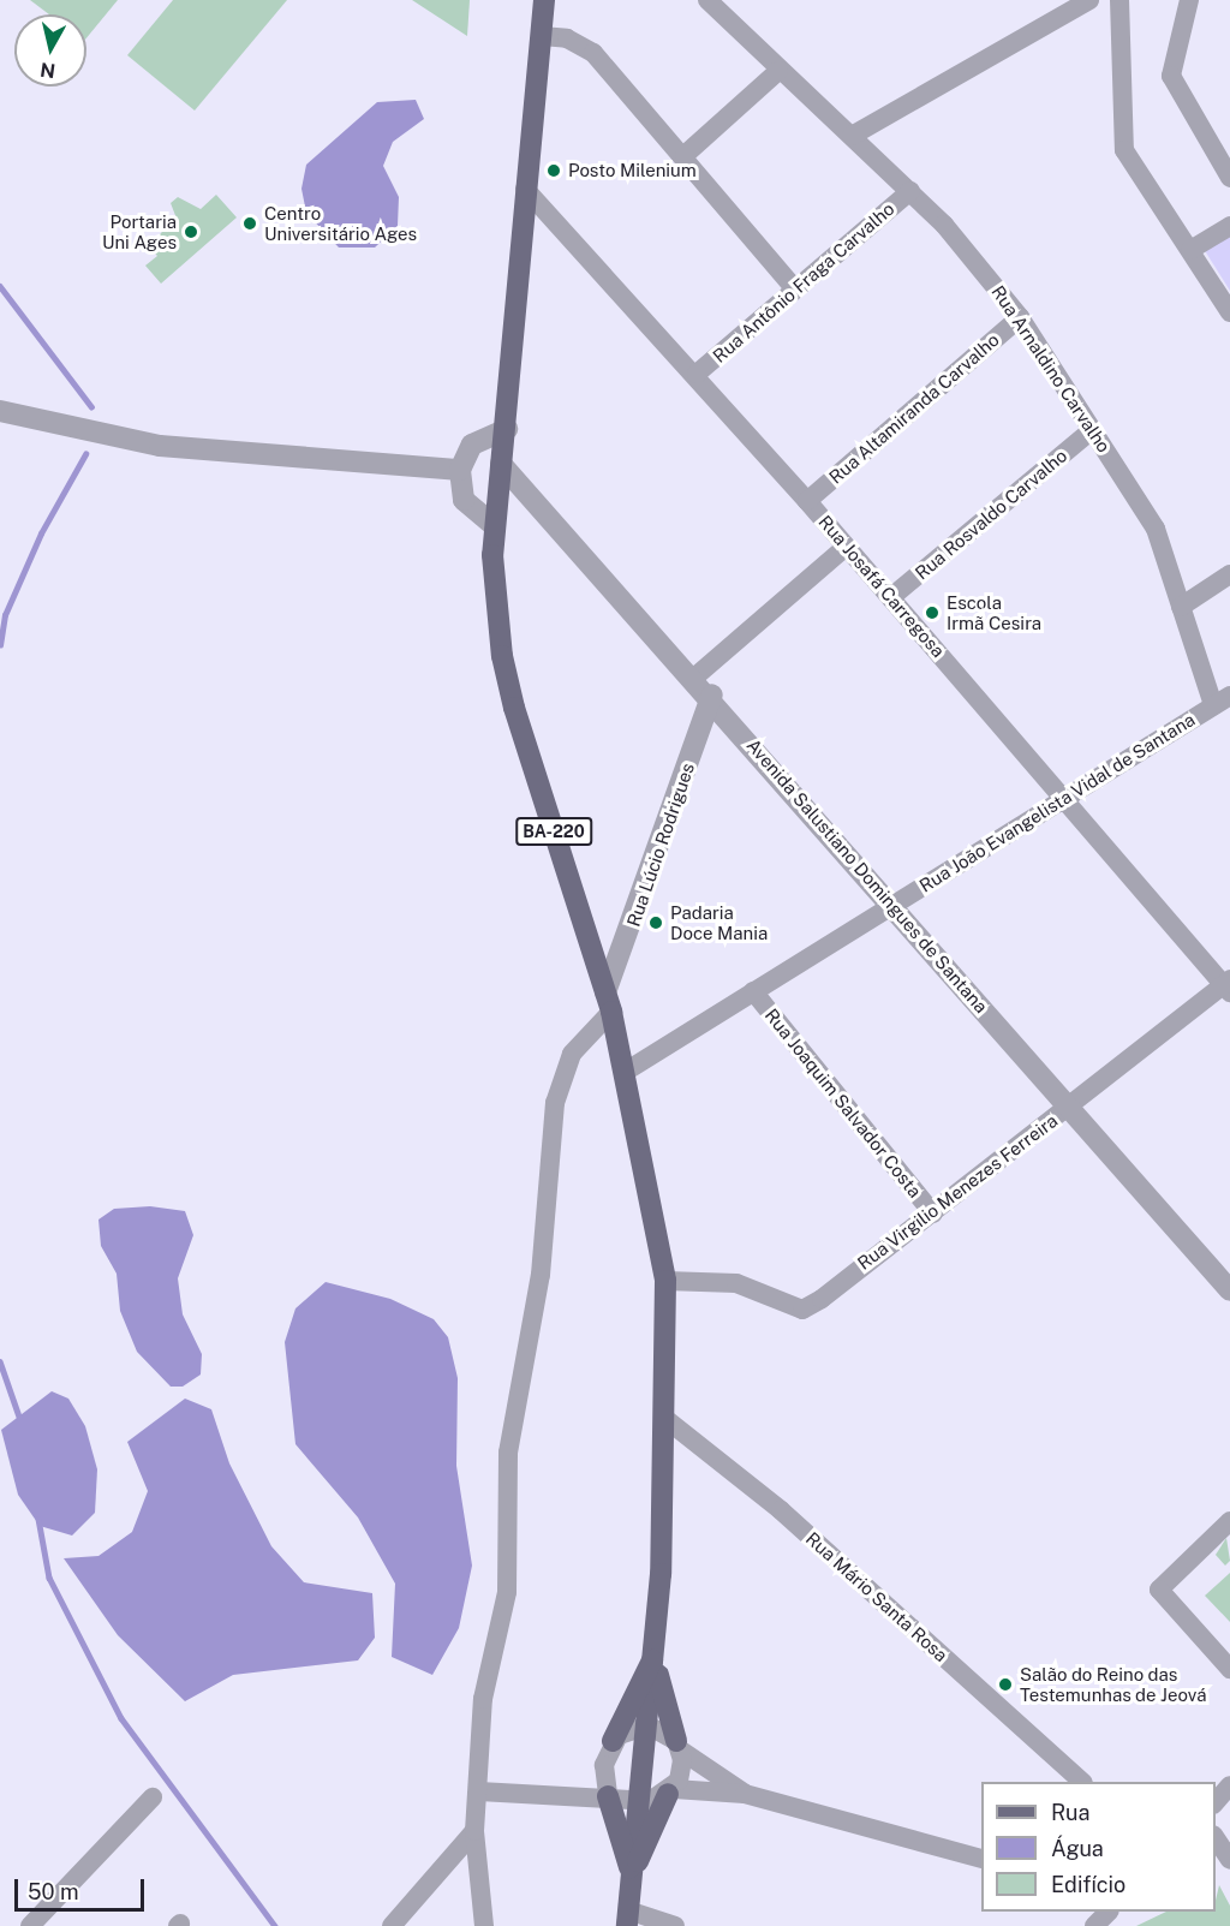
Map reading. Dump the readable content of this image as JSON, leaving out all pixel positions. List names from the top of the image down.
{
  "streets": {
    "main road": ["BA-220"],
    "street": [
      "Rua Antônio Fraga Carvalho",
      "Rua Arnaldino Carvalho",
      "Rua Altamiranda Carvalho",
      "Rua Rosvaldo Carvalho",
      "Rua Josafá Carregosa",
      "Rua João Evangelista Vidal de Santana",
      "Rua Lúcio Rodrigues",
      "Avenida Salustiano Domingues de Santana",
      "Rua Joaquim Salvador Costa",
      "Rua Virgilio Menezes Ferreira",
      "Rua Mário Santa Rosa"
    ]
  },
  "crossings": [
    ["Rua Antônio Fraga Carvalho", "Rua Arnaldino Carvalho"],
    ["Rua Antônio Fraga Carvalho", "Rua Josafá Carregosa"],
    ["Rua Arnaldino Carvalho", "Rua Altamiranda Carvalho"],
    ["Rua Arnaldino Carvalho", "Rua Rosvaldo Carvalho"],
    ["Rua Arnaldino Carvalho", "Rua João Evangelista Vidal de Santana"],
    ["Rua Altamiranda Carvalho", "Rua Josafá Carregosa"],
    ["Rua Rosvaldo Carvalho", "Rua Josafá Carregosa"],
    ["Rua Josafá Carregosa", "Rua João Evangelista Vidal de Santana"],
    ["Rua Josafá Carregosa", "BA-220"],
    ["Rua Josafá Carregosa", "Rua Virgilio Menezes Ferreira"],
    ["Rua João Evangelista Vidal de Santana", "BA-220"],
    ["Rua João Evangelista Vidal de Santana", "Avenida Salustiano Domingues de Santana"],
    ["Rua João Evangelista Vidal de Santana", "Rua Joaquim Salvador Costa"],
    ["BA-220", "Rua Lúcio Rodrigues"],
    ["BA-220", "Avenida Salustiano Domingues de Santana"],
    ["BA-220", "Rua Virgilio Menezes Ferreira"],
    ["BA-220", "Rua Mário Santa Rosa"],
    ["Rua Lúcio Rodrigues", "Avenida Salustiano Domingues de Santana"],
    ["Avenida Salustiano Domingues de Santana", "Rua Virgilio Menezes Ferreira"],
    ["Rua Joaquim Salvador Costa", "Rua Virgilio Menezes Ferreira"]
  ],
  "places": [
    "Posto Milenium",
    "Centro Universitário Ages",
    "Portaria Uni Ages",
    "Escola Irmã Cesira",
    "Padaria Doce Mania",
    "Salão do Reino das Testemunhas de Jeová"
  ],
  "legend": ["Rua", "Água", "Edifício"],
  "scale_bar": "50 m",
  "north": "bottom"
}
